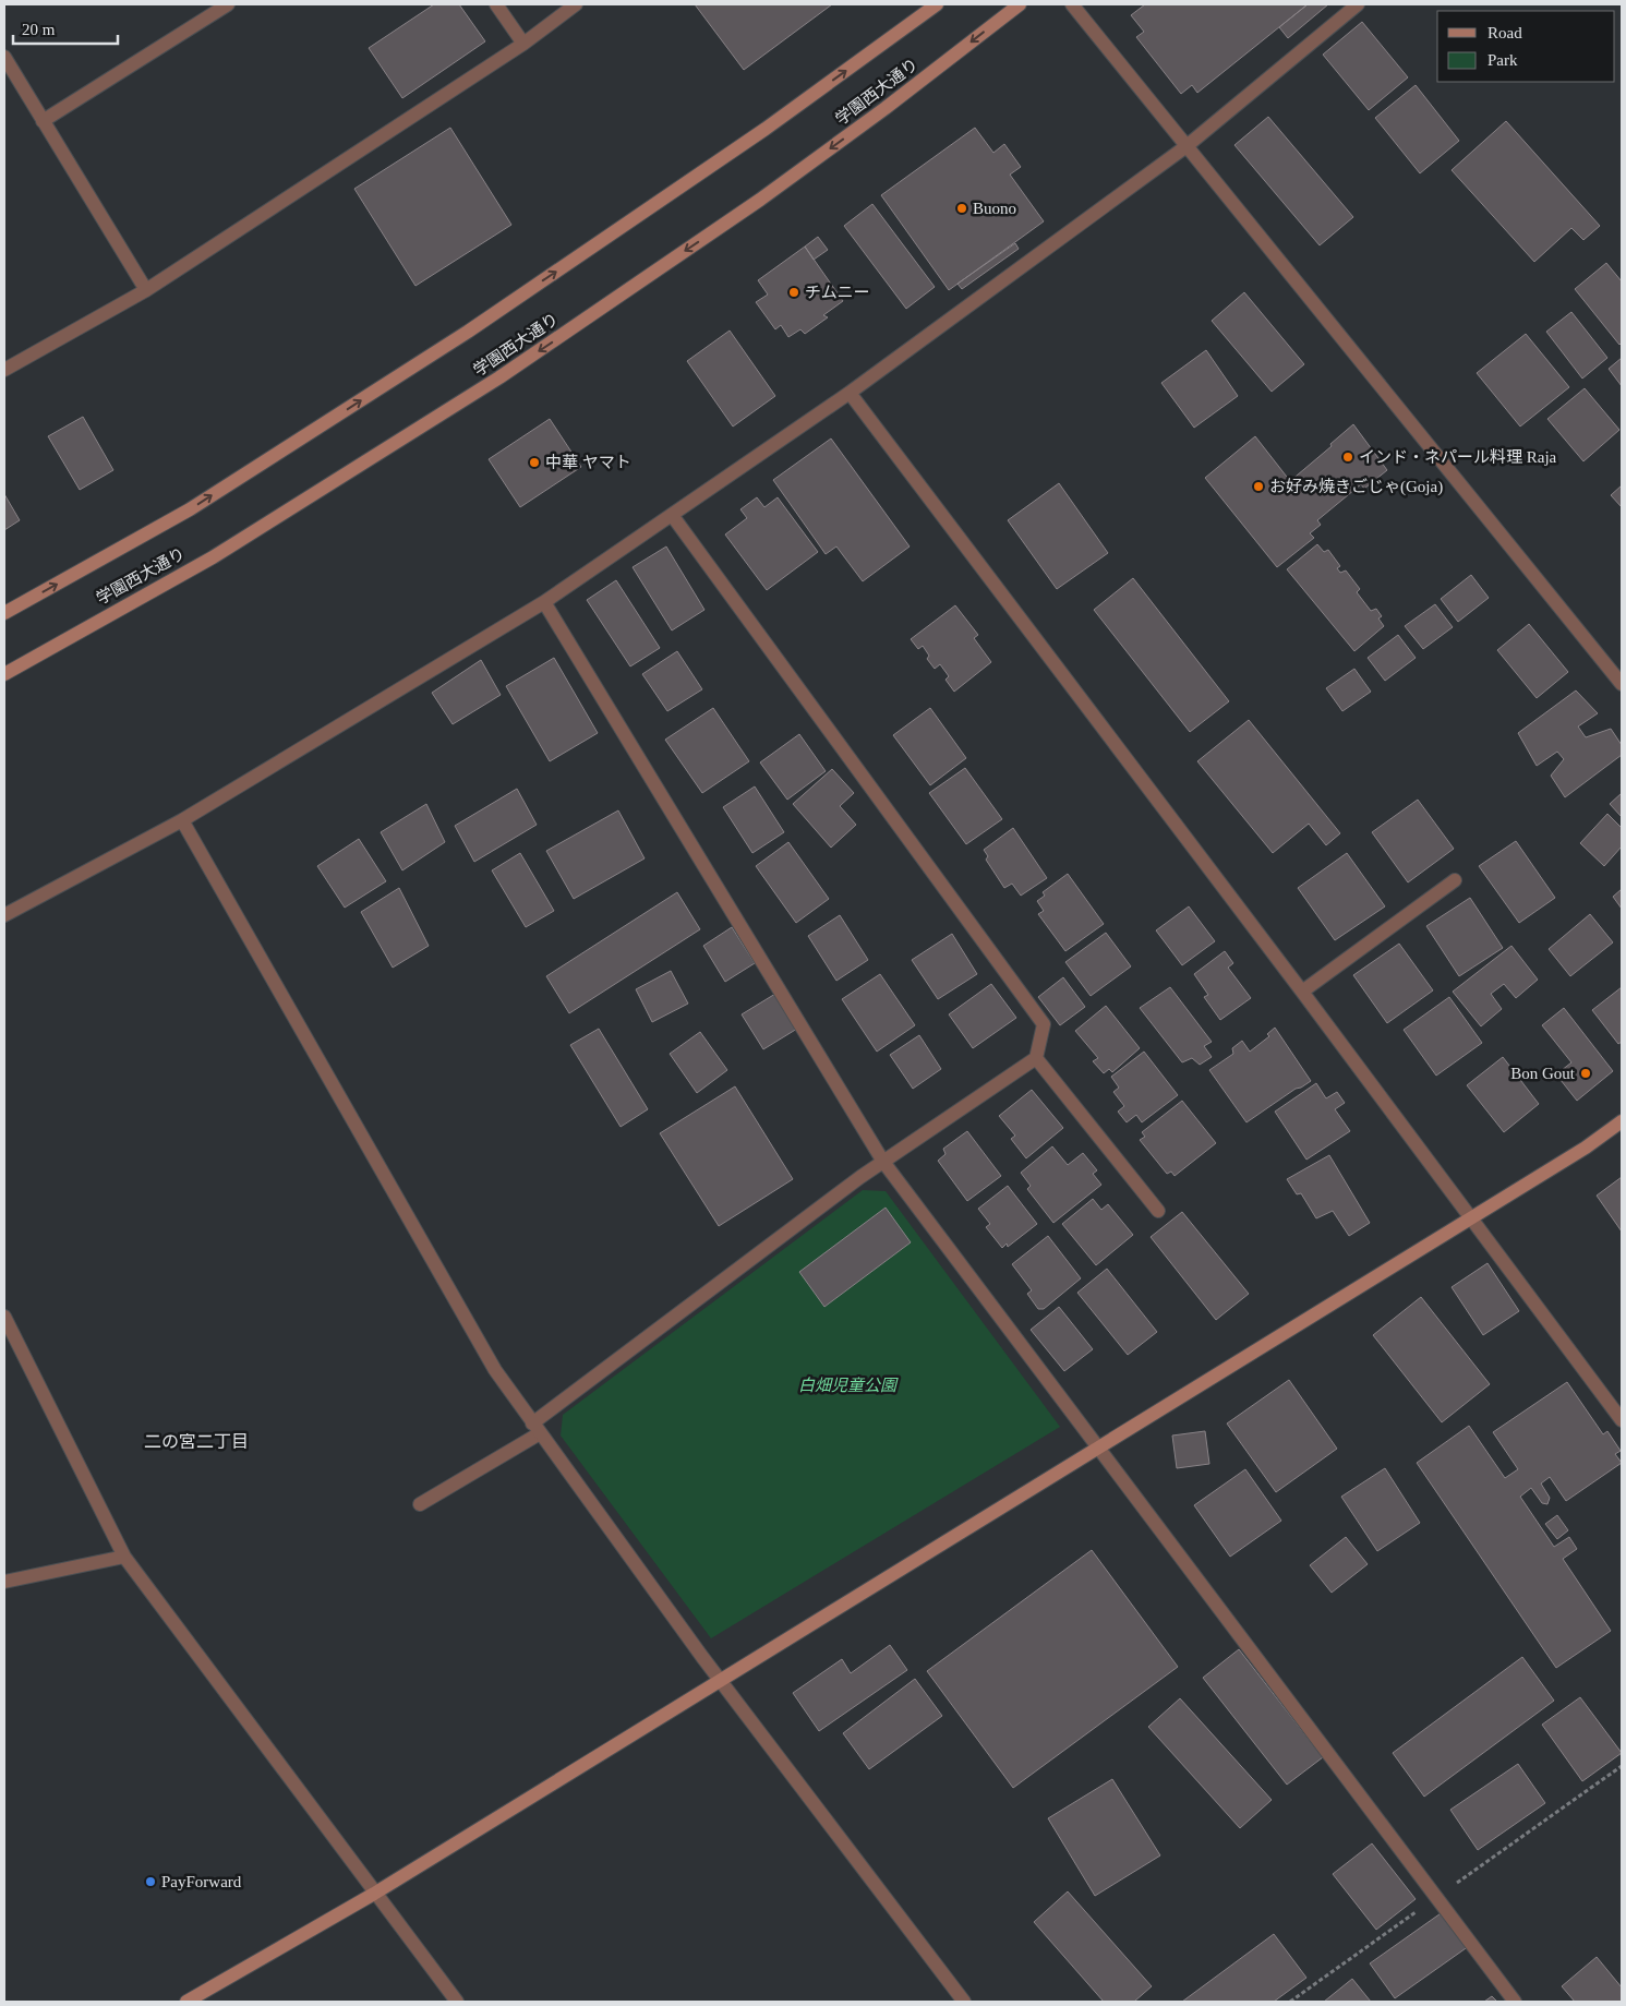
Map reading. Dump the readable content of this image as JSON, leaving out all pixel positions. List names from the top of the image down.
{
  "streets": {
    "main road": ["学園西大通り"]
  },
  "districts": ["二の宮二丁目"],
  "parks": ["白畑児童公園"],
  "places": [
    "Buono",
    "チムニー",
    "インド・ネパール料理 Raja",
    "中華 ヤマト",
    "お好み焼きごじゃ(Goja)",
    "Bon Gout",
    "PayForward"
  ],
  "legend": ["Road", "Park"],
  "scale_bar": "20 m"
}
